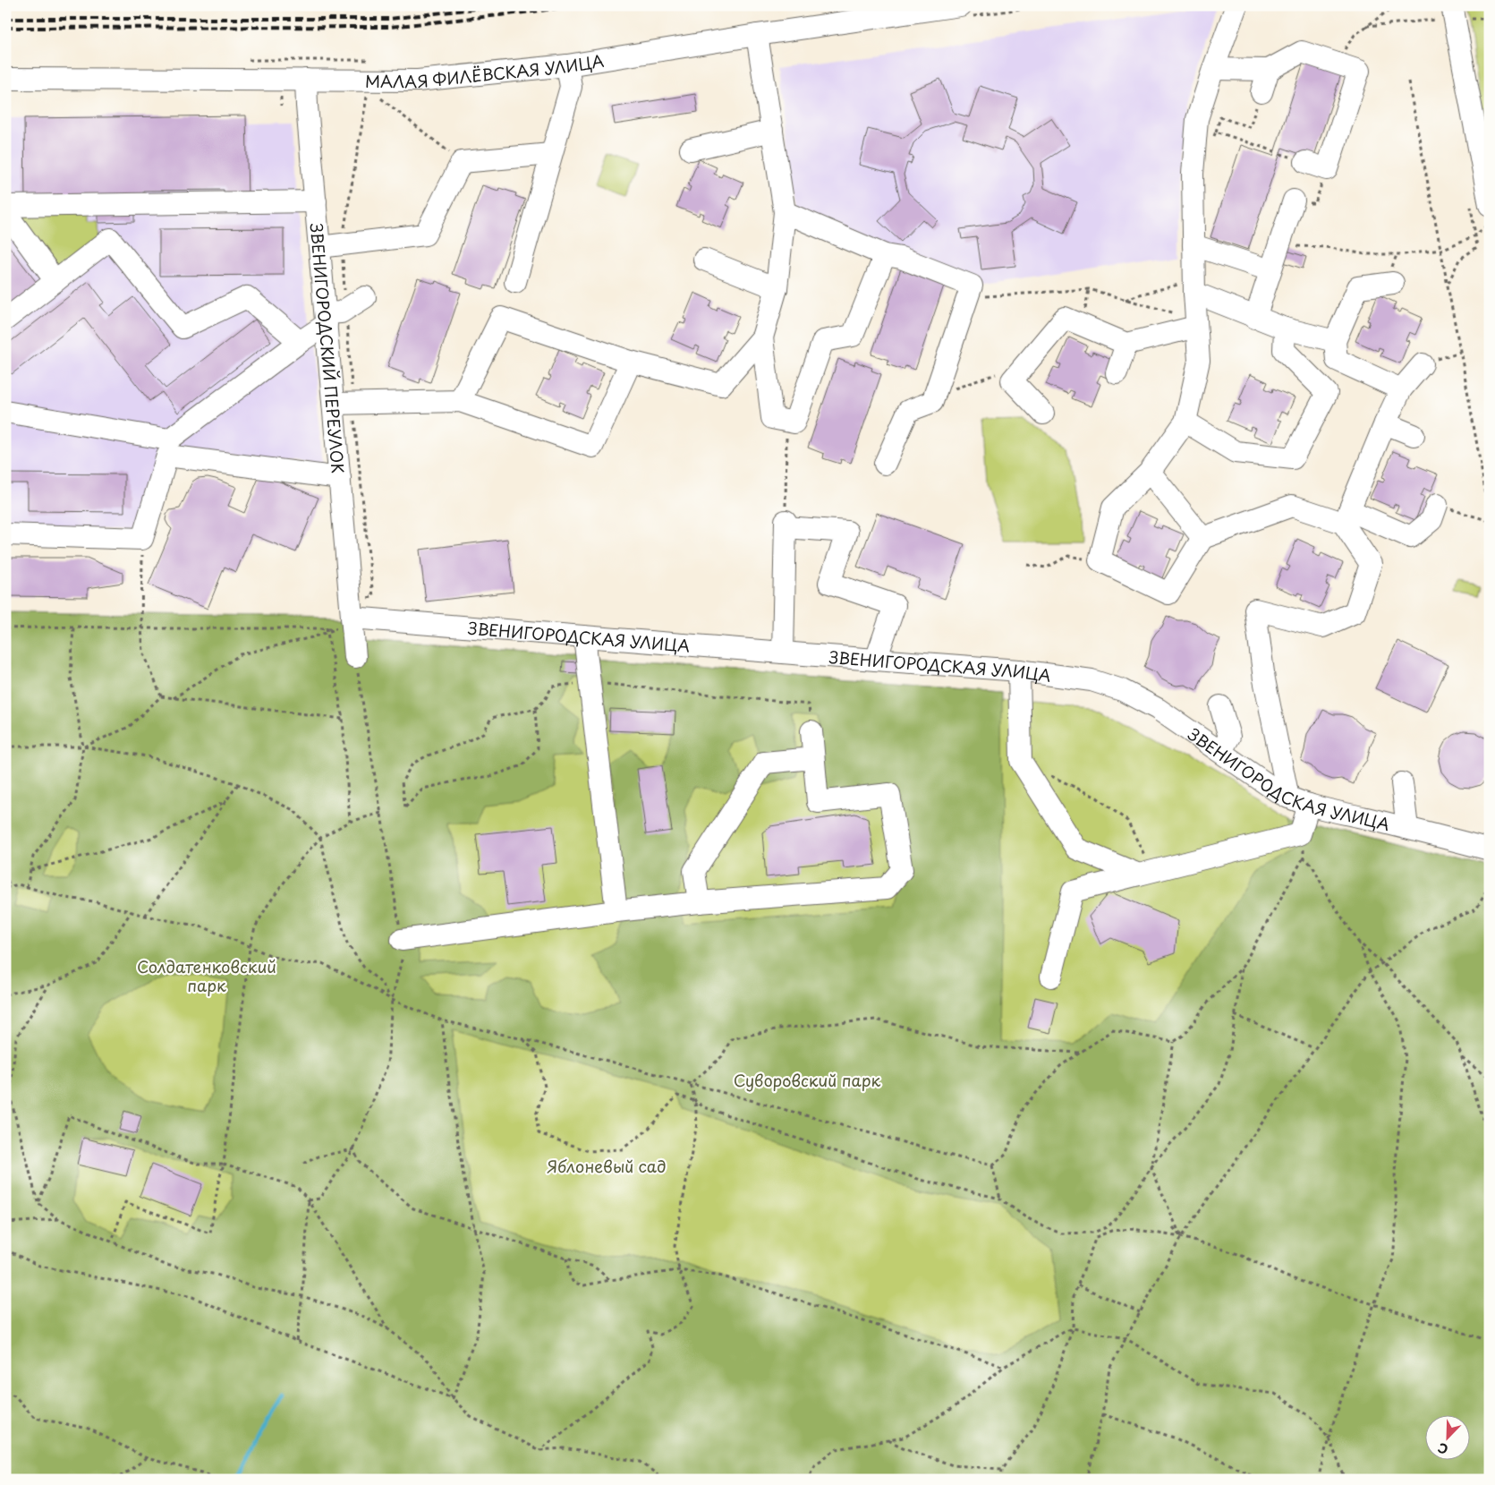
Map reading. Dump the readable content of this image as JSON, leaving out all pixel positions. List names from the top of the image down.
{
  "streets": {
    "street": ["МАЛАЯ ФИЛЁВСКАЯ УЛИЦА", "ЗВЕНИГОРОДСКИЙ ПЕРЕУЛОК", "ЗВЕНИГОРОДСКАЯ УЛИЦА"]
  },
  "crossings": [
    ["МАЛАЯ ФИЛЁВСКАЯ УЛИЦА", "ЗВЕНИГОРОДСКИЙ ПЕРЕУЛОК"],
    ["ЗВЕНИГОРОДСКИЙ ПЕРЕУЛОК", "ЗВЕНИГОРОДСКАЯ УЛИЦА"]
  ],
  "parks": ["Солдатенковский парк", "Суворовский парк", "Яблоневый сад"],
  "north": "bottom left"
}
